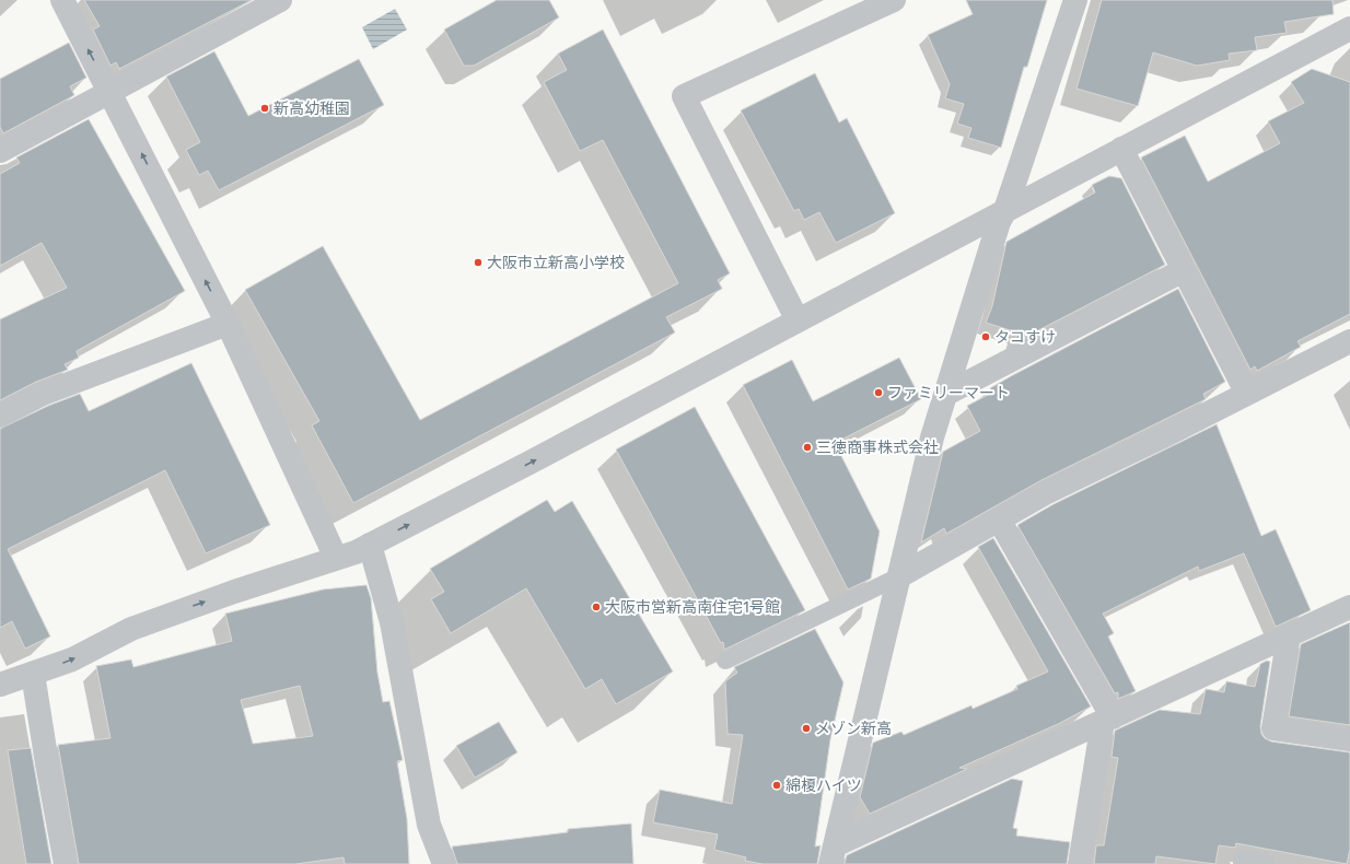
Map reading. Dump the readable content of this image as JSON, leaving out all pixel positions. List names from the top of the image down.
{
  "places": [
    "新高幼稚園",
    "大阪市立新高小学校",
    "タコすけ",
    "ファミリーマート",
    "三徳商事株式会社",
    "大阪市営新高南住宅1号館",
    "メゾン新高",
    "綿榎ハイツ"
  ]
}
